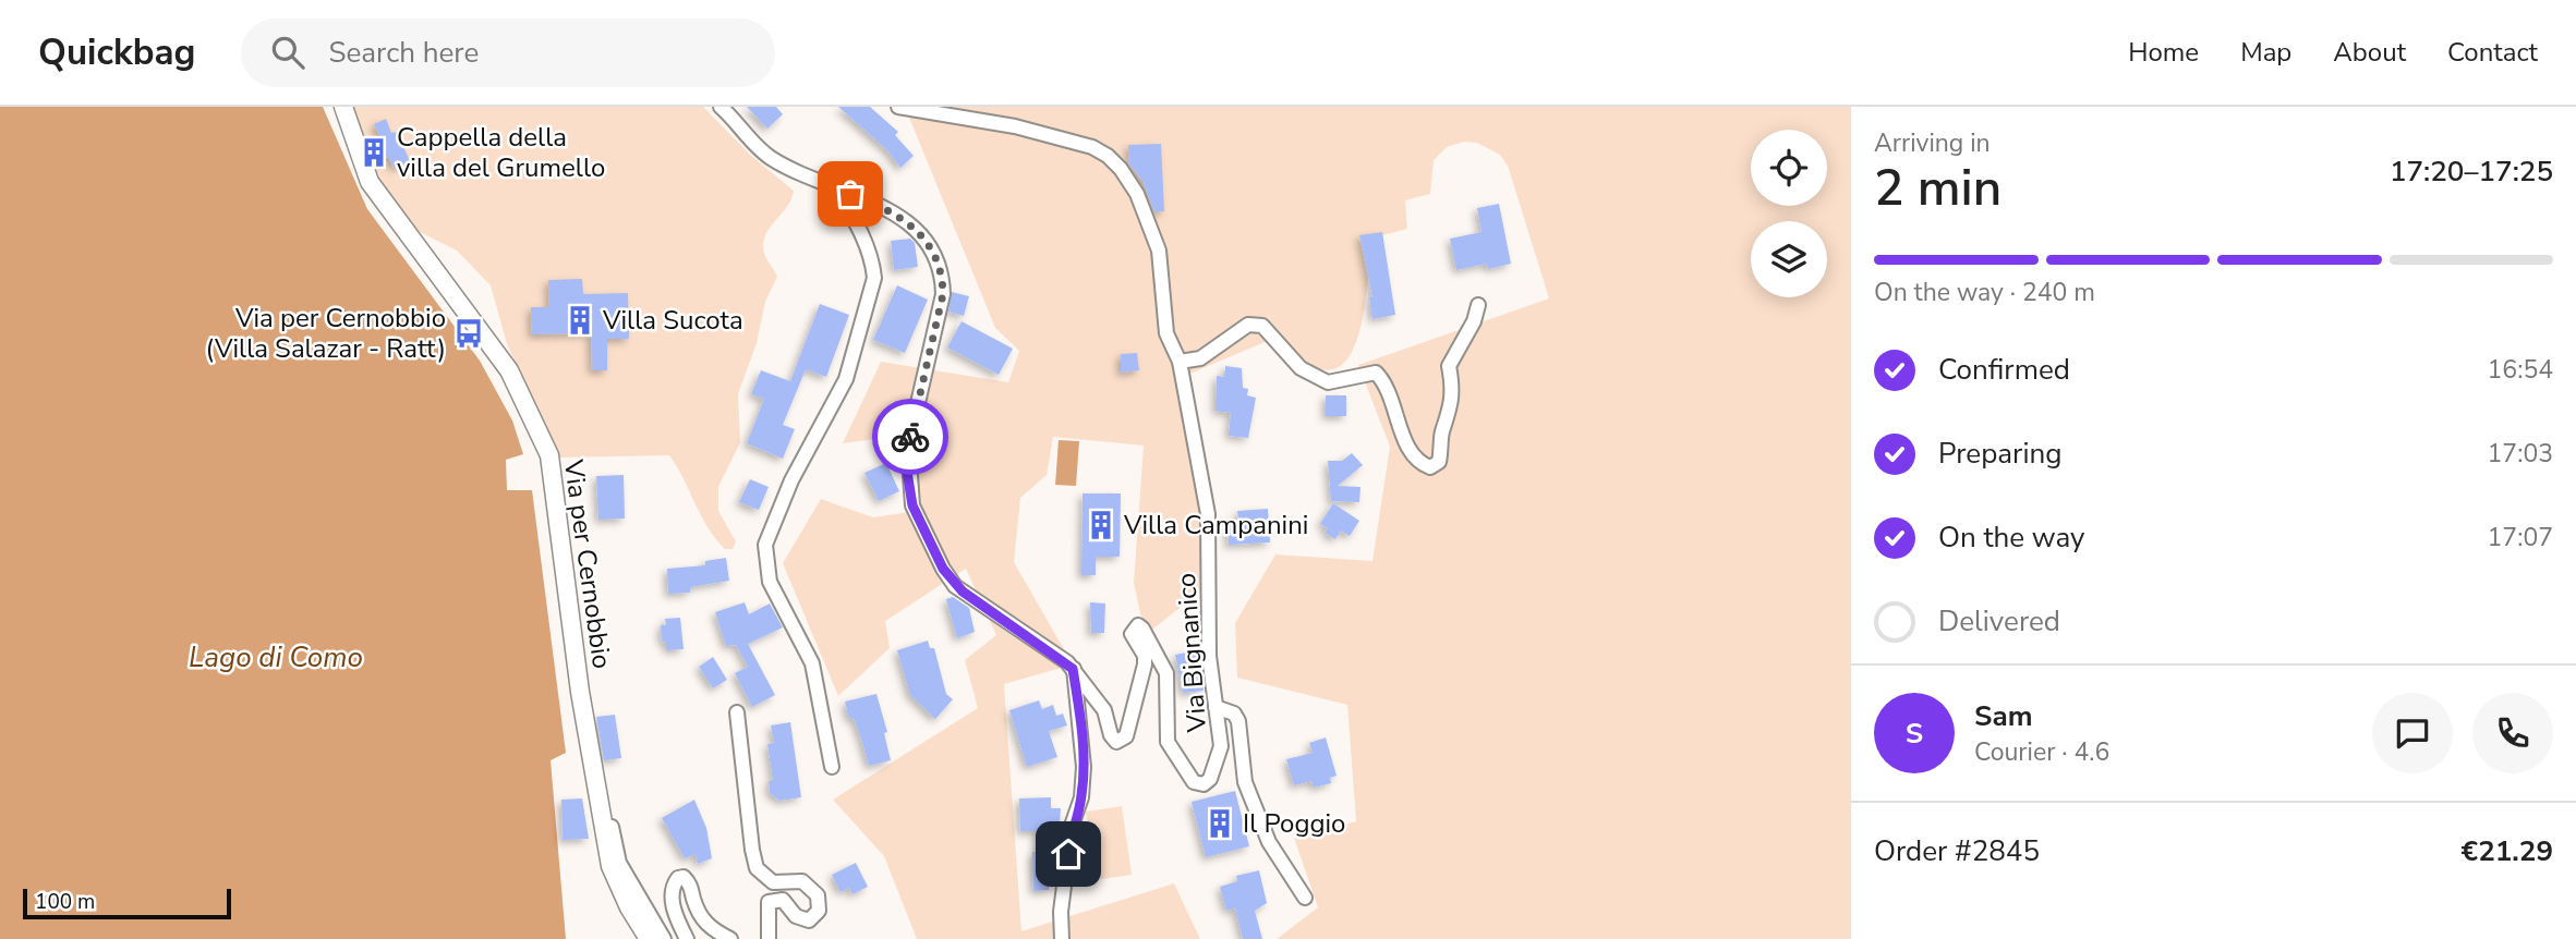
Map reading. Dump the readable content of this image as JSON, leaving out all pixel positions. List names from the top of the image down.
{
  "streets": {
    "main road": ["Via per Cernobbio"],
    "street": ["Via Bignanico"]
  },
  "water": ["Lago di Como"],
  "places": {
    "building": [
      "Cappella della villa del Grumello",
      "Villa Sucota",
      "Villa Campanini",
      "Il Poggio"
    ],
    "bus stop": ["Via per Cernobbio (Villa Salazar - Ratt)"]
  },
  "scale_bar": "100 m",
  "page": {
    "header": "Quickbag",
    "search": "Search here",
    "nav": [
      "Home",
      "Map",
      "About",
      "Contact"
    ],
    "heading": ["2 min", "Arriving in", "17:20–17:25"],
    "panel": [
      "Sam",
      "Courier · 4.6",
      "Order #2845",
      "€21.29"
    ],
    "bar": "On the way · 240 m",
    "list": [
      ["Confirmed", "16:54"],
      ["Preparing", "17:03"],
      ["On the way", "17:07"],
      "Delivered"
    ],
    "round": "S",
    "scale": "100 m"
  }
}
